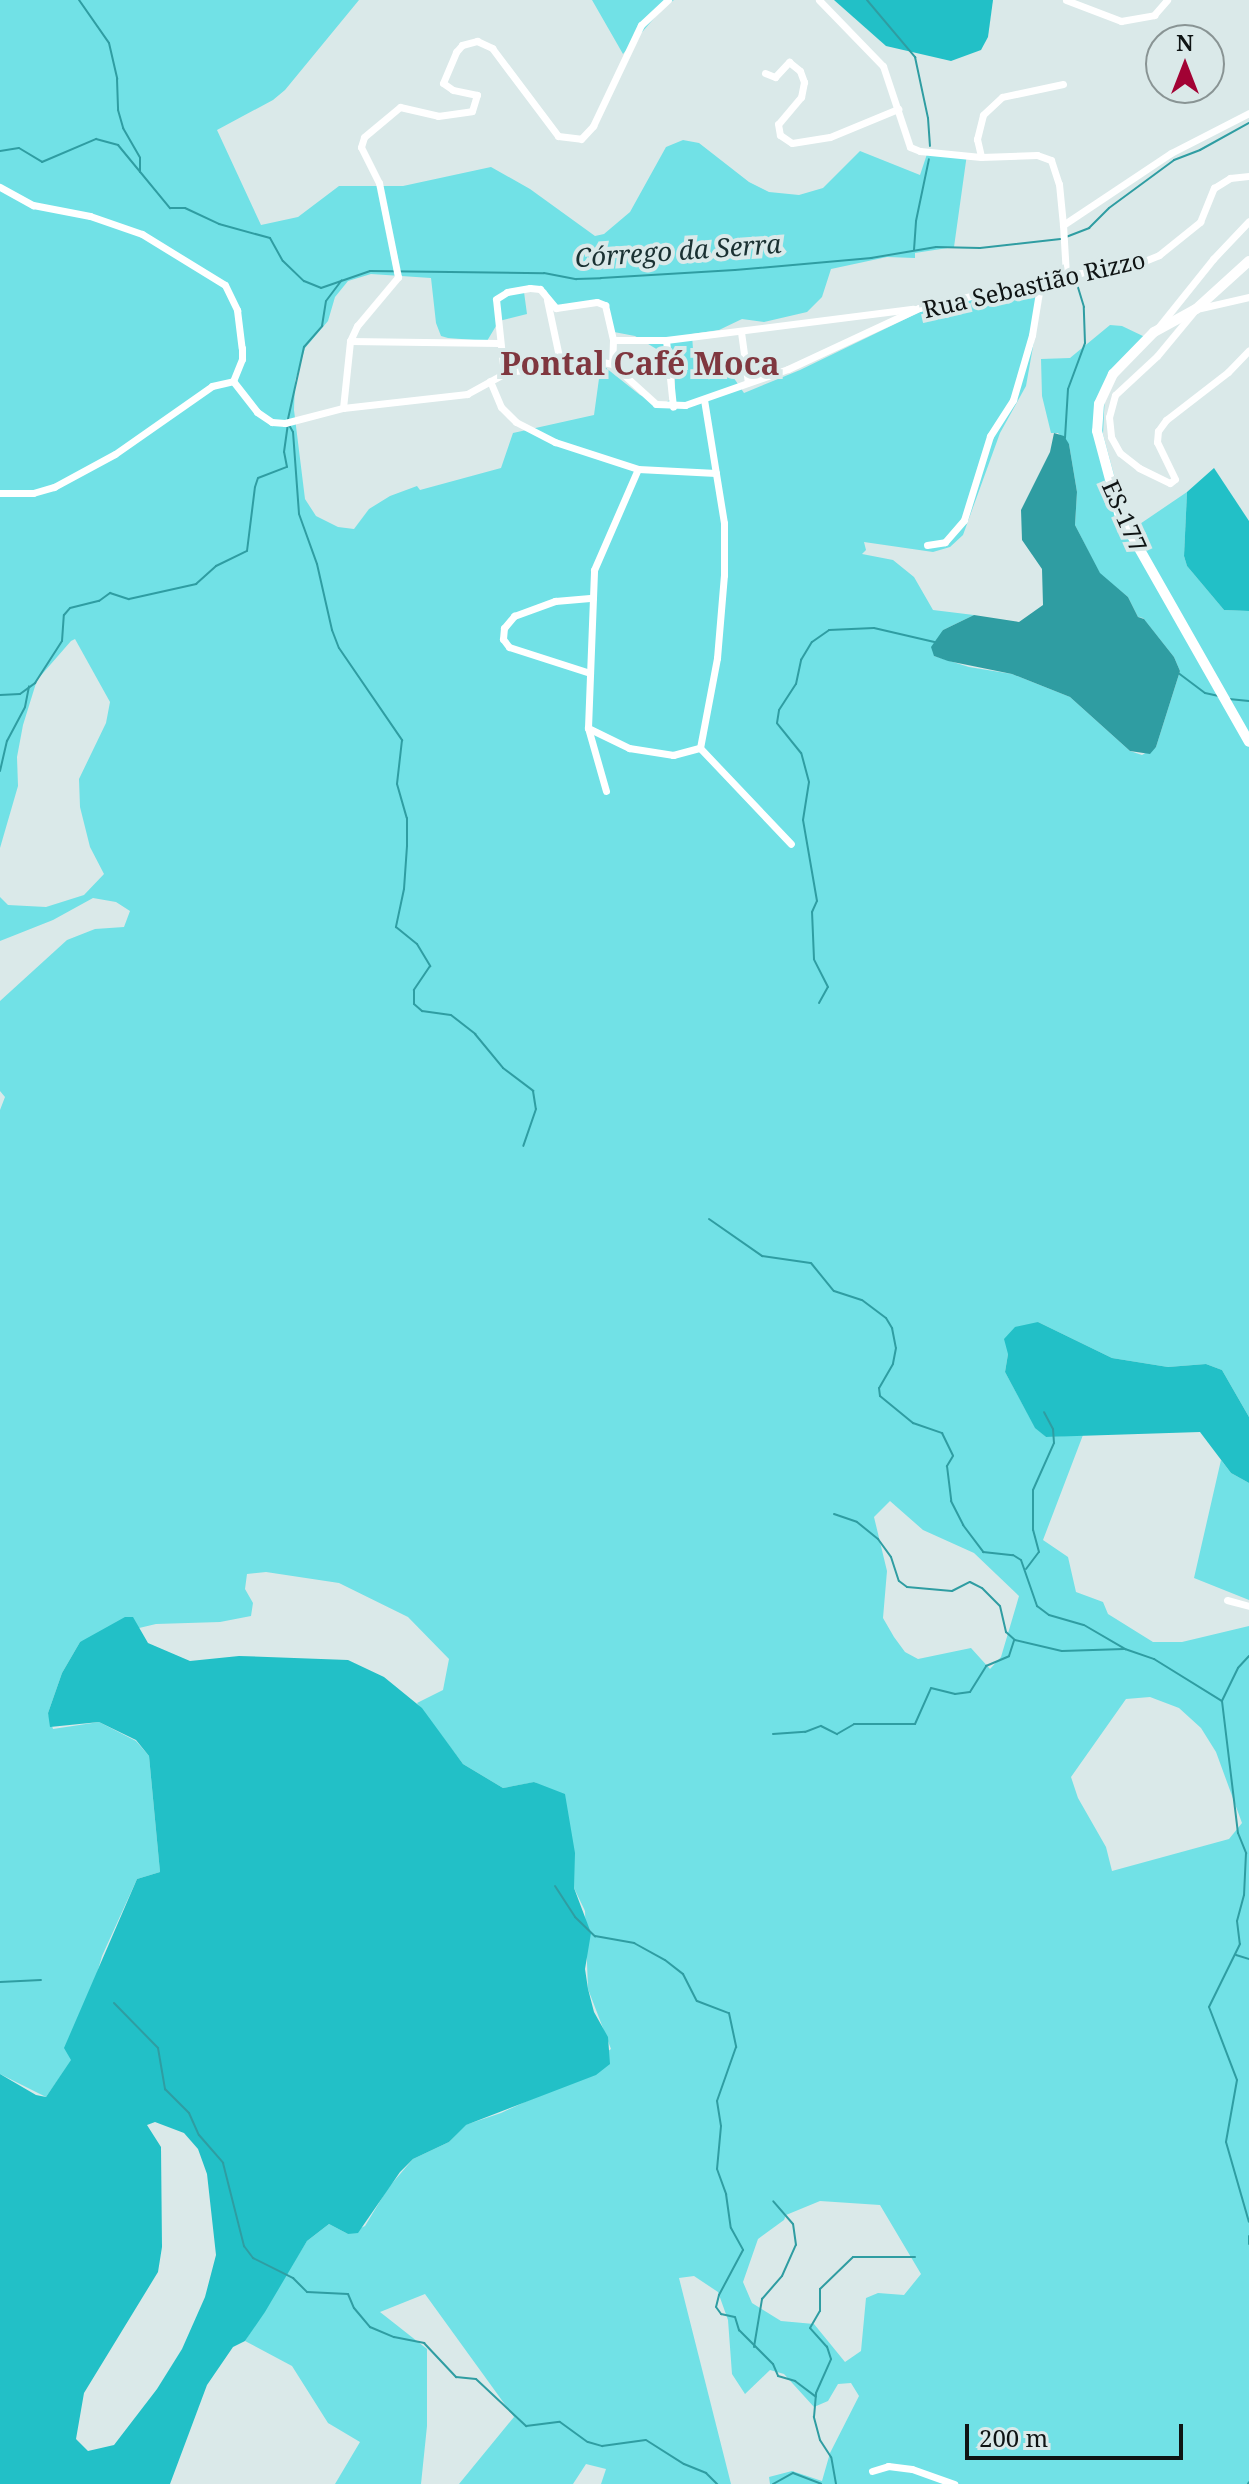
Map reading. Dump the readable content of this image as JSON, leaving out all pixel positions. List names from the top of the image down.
{
  "streets": {
    "main road": ["ES-177"],
    "street": ["Rua Sebastião Rizzo"]
  },
  "districts": ["Pontal Café Moca"],
  "water": ["Córrego da Serra"],
  "scale_bar": "200 m",
  "north": "top"
}
